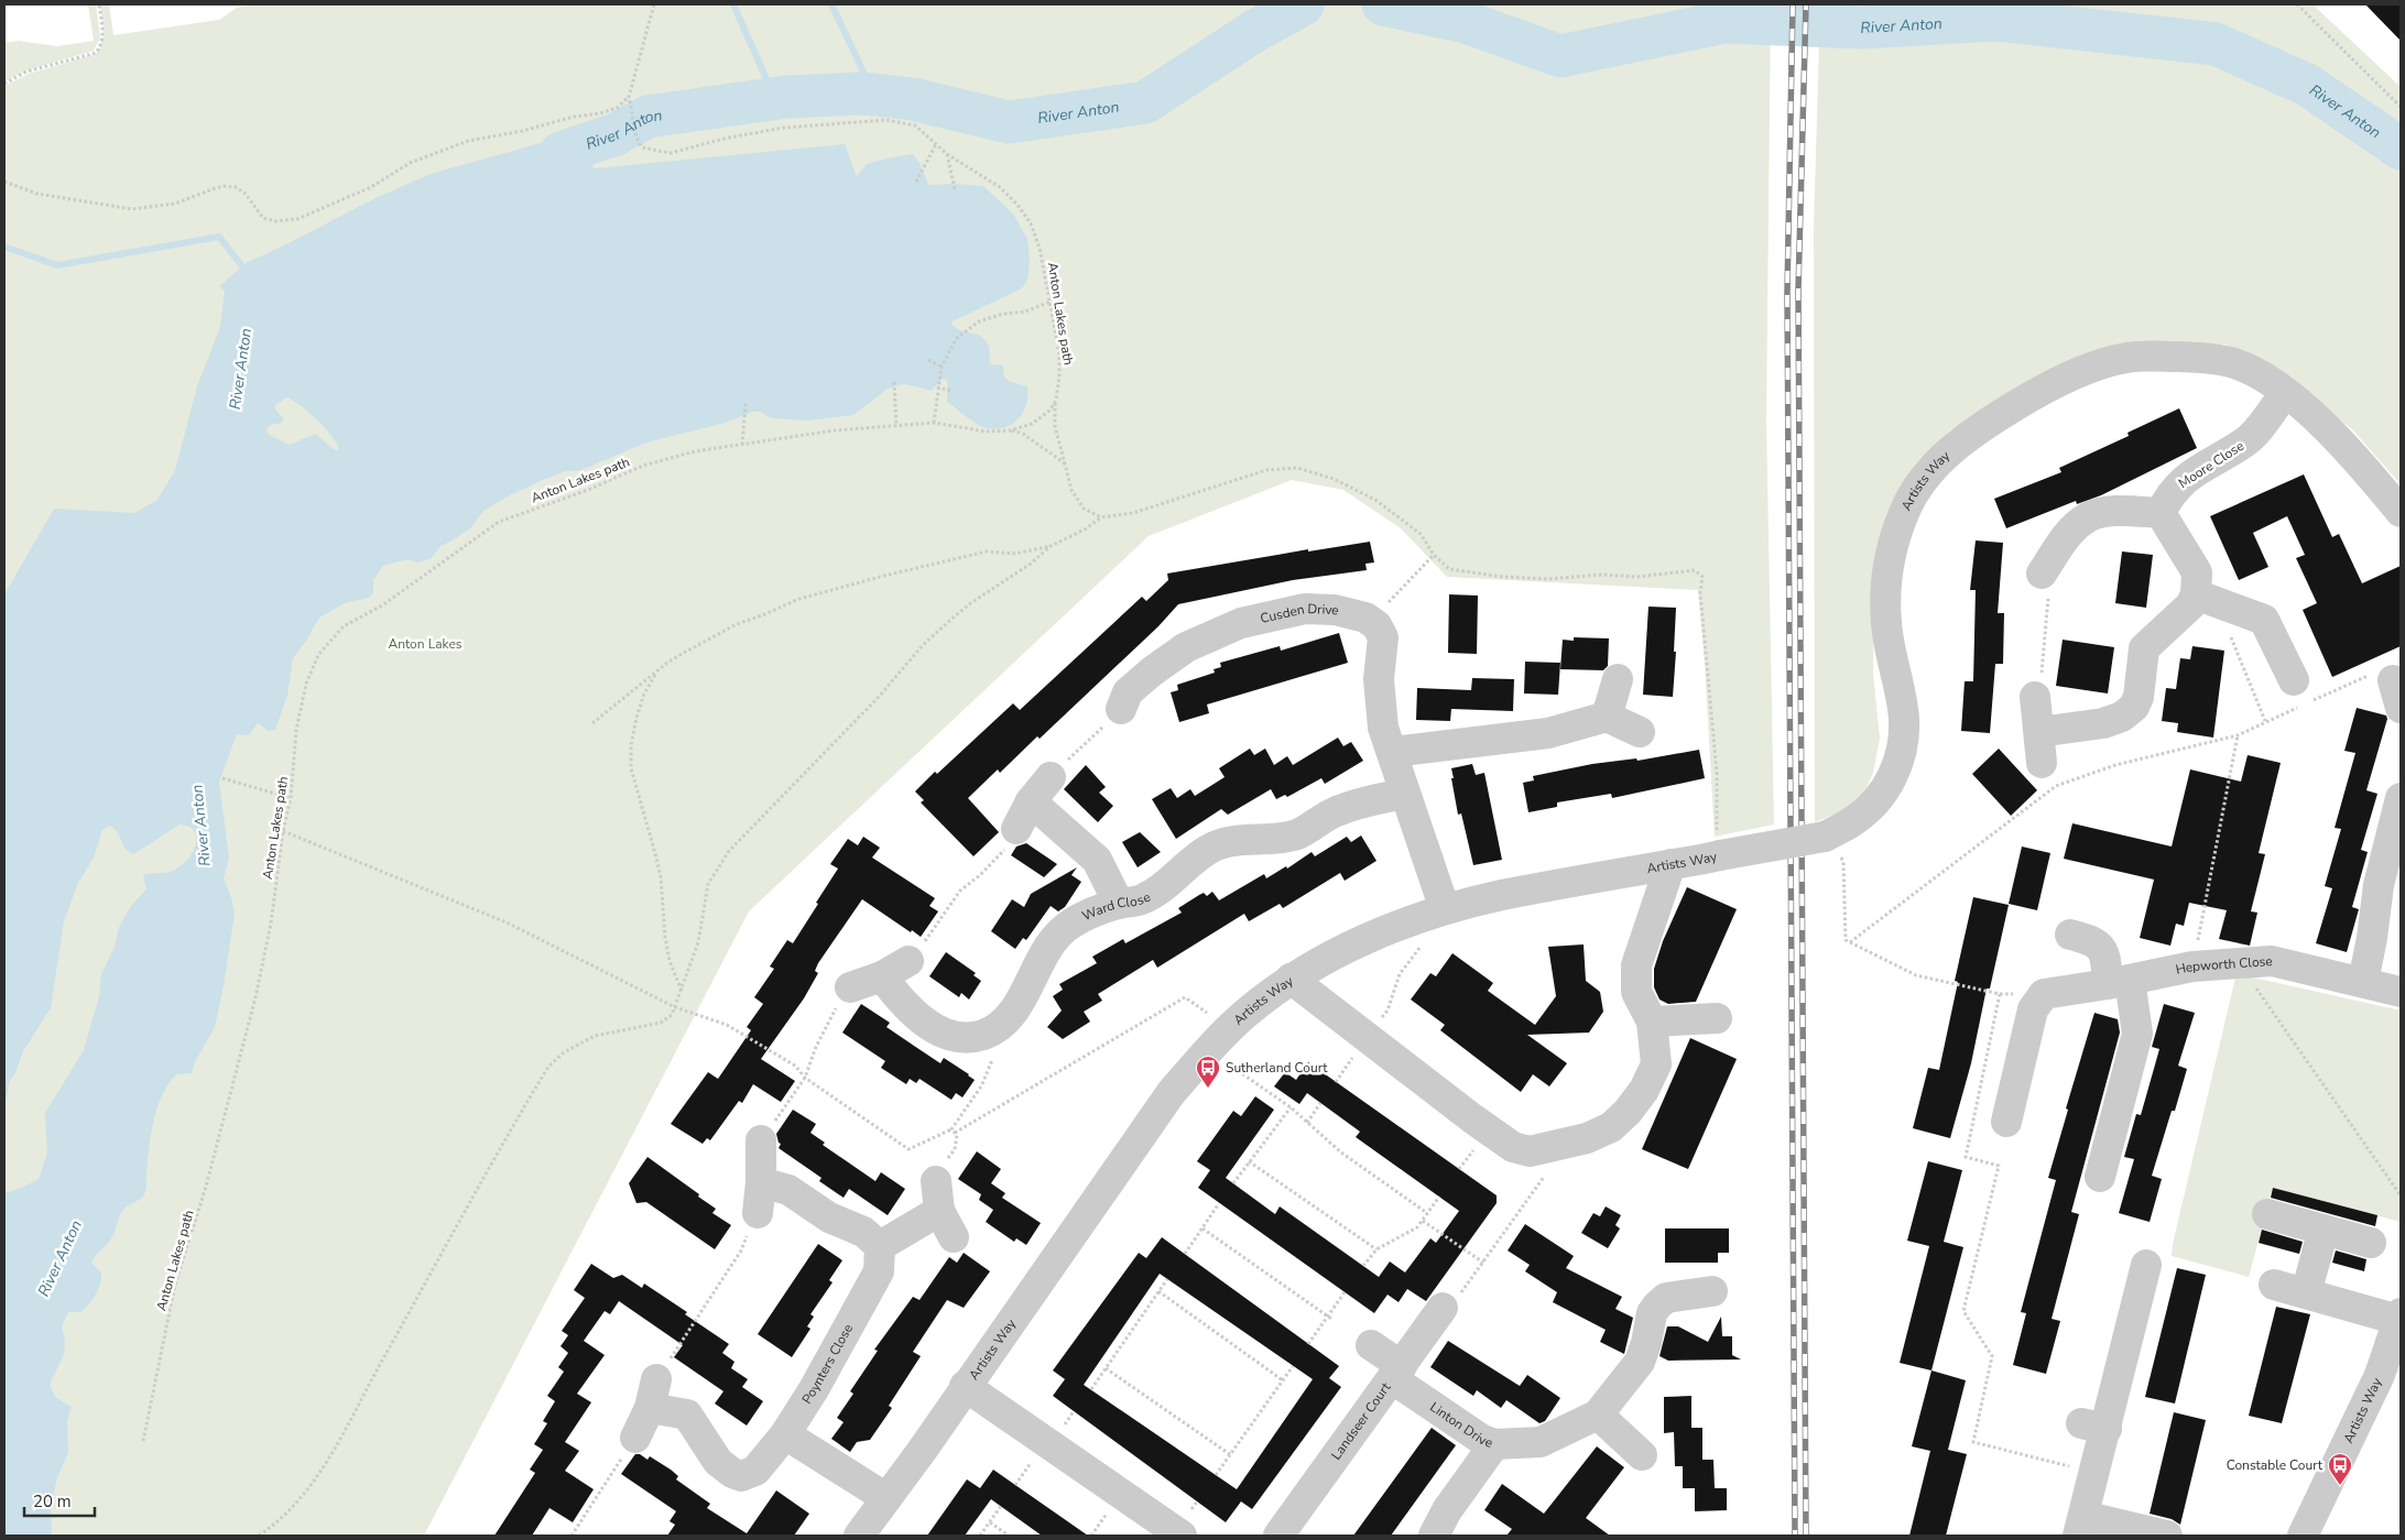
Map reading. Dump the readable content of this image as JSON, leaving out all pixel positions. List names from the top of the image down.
{
  "streets": {
    "street": [
      "Moore Close",
      "Artists Way",
      "Cusden Drive",
      "Ward Close",
      "Hepworth Close",
      "Poynters Close",
      "Landseer Court",
      "Linton Drive"
    ],
    "path": ["Anton Lakes path"]
  },
  "crossings": [
    ["Moore Close", "Artists Way"],
    ["Landseer Court", "Linton Drive"]
  ],
  "water": ["River Anton"],
  "parks": ["Anton Lakes"],
  "places": {
    "bus stop": ["Sutherland Court", "Constable Court"]
  },
  "scale_bar": "20 m"
}
